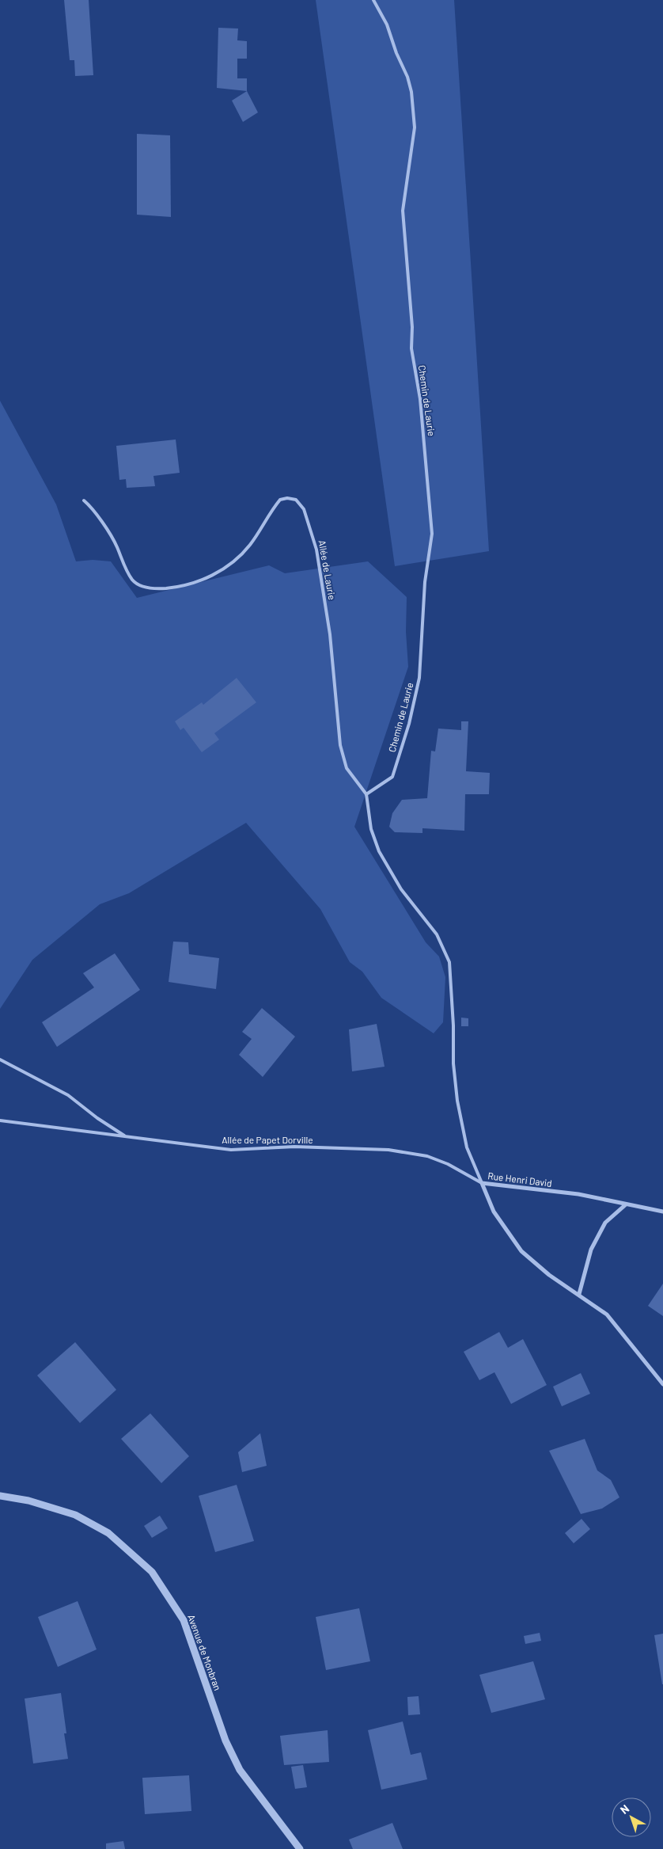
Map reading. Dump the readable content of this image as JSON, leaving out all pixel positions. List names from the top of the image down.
{
  "streets": {
    "street": ["Rue Henri David", "Avenue de Monbran"],
    "lane": ["Chemin de Laurie", "Allée de Laurie", "Allée de Papet Dorville"]
  },
  "crossings": [
    ["Chemin de Laurie", "Allée de Laurie"],
    ["Allée de Papet Dorville", "Rue Henri David"]
  ],
  "north": "top left"
}
